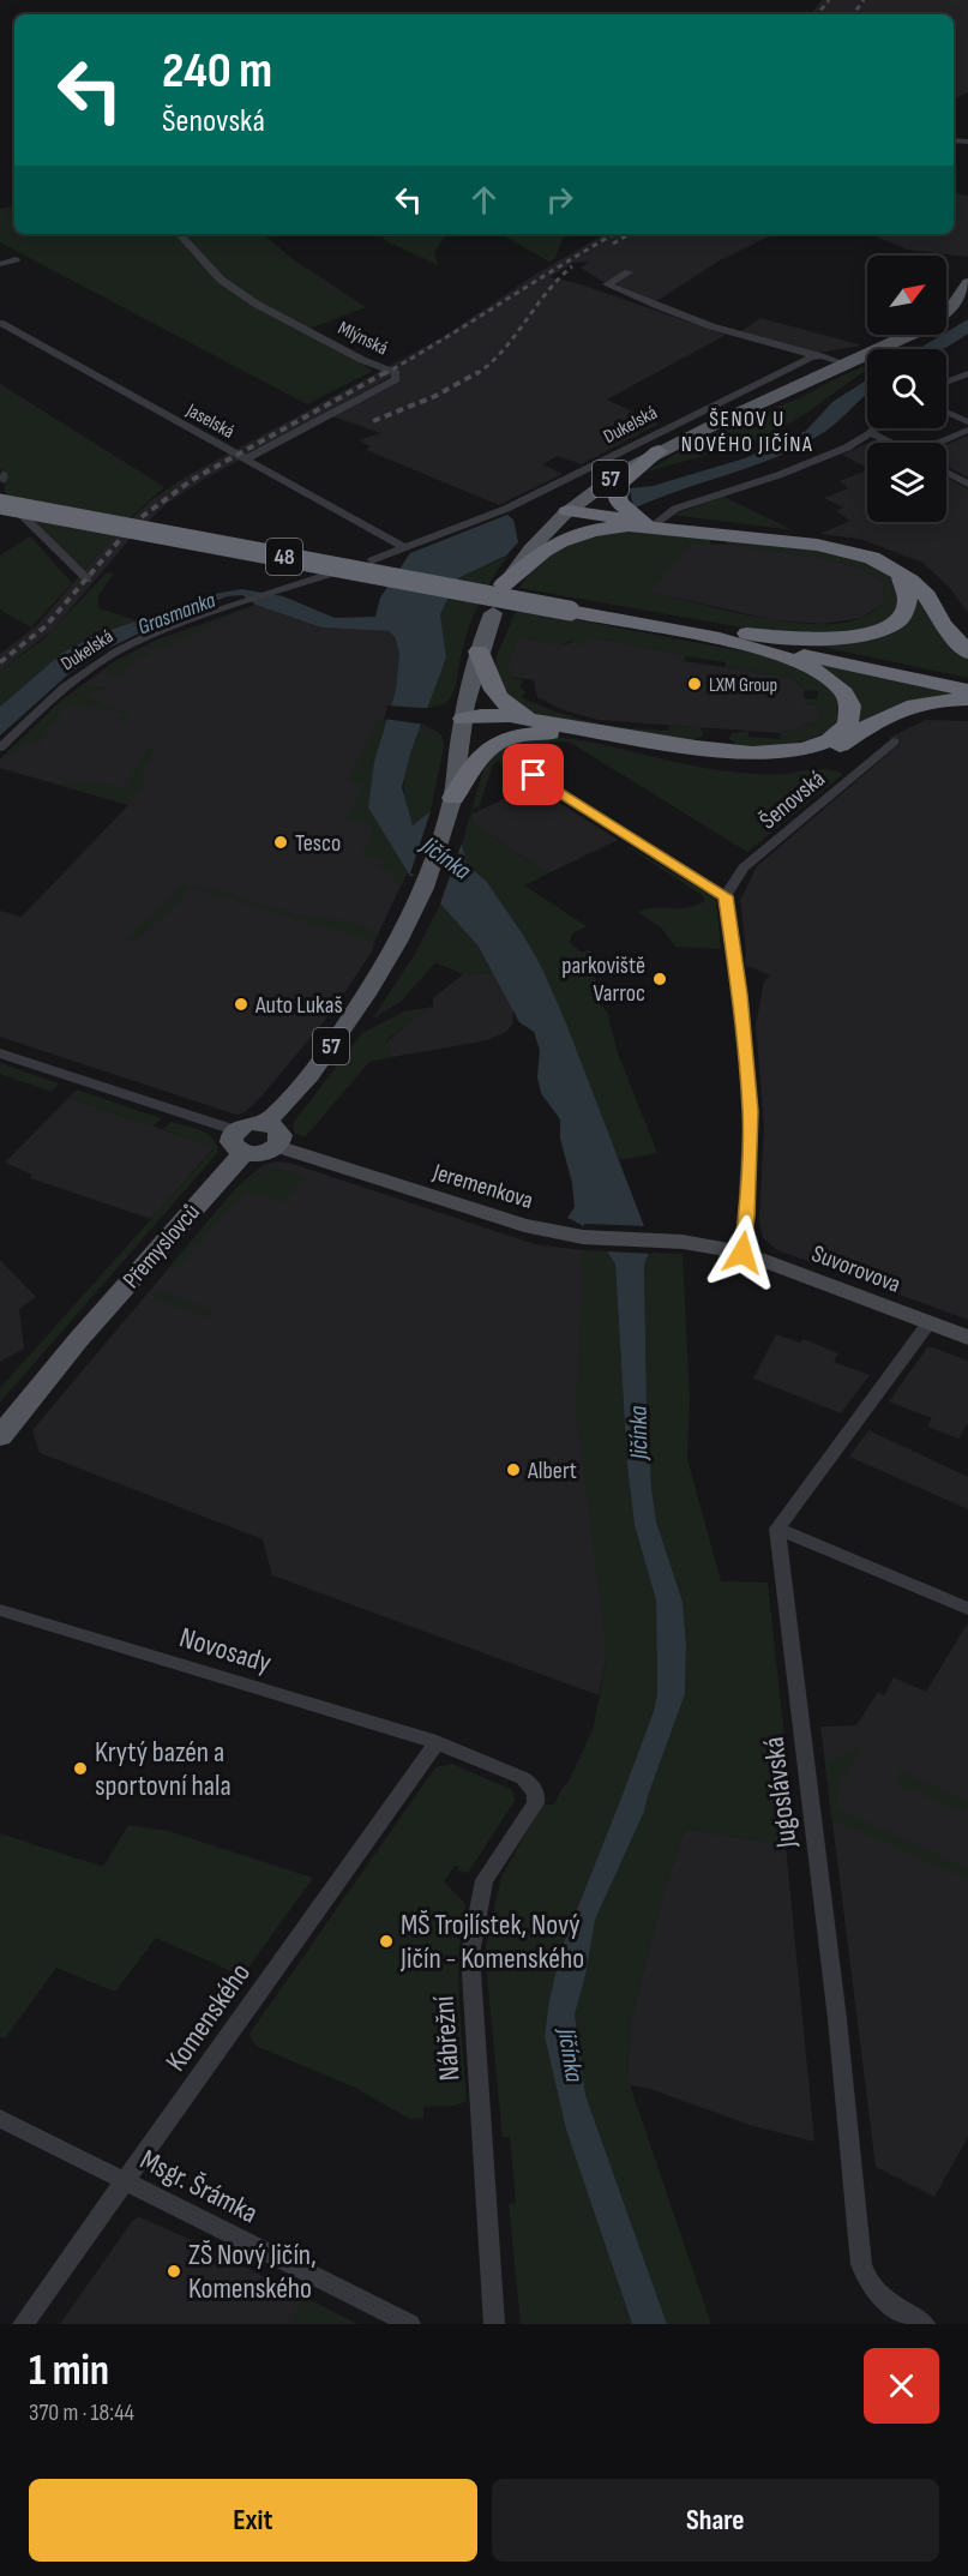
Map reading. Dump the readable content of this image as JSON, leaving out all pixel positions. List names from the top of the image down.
{
  "streets": {
    "highway": ["48"],
    "main road": ["57", "Přemyslovců"],
    "street": [
      "Mlýnská",
      "Jaselská",
      "Dukelská",
      "Šenovská",
      "Jeremenkova",
      "Suvorovova",
      "Novosady",
      "Jugoslávská",
      "Komenského",
      "Nábřežní",
      "Msgr. Šrámka"
    ]
  },
  "crossings": [
    ["Mlýnská", "Jaselská"],
    ["Jaselská", "Dukelská"],
    ["Dukelská", "57"],
    ["57", "Jeremenkova"],
    ["57", "Přemyslovců"],
    ["Jeremenkova", "Přemyslovců"],
    ["Jeremenkova", "Suvorovova"],
    ["Novosady", "Komenského"],
    ["Novosady", "Nábřežní"],
    ["Komenského", "Nábřežní"],
    ["Komenského", "Msgr. Šrámka"]
  ],
  "districts": ["ŠENOV U NOVÉHO JIČÍNA"],
  "water": ["Grasmanka", "Jičínka"],
  "places": [
    "LXM Group",
    "Tesco",
    "parkoviště Varroc",
    "Auto Lukaš",
    "Albert",
    "Krytý bazén a sportovní hala",
    "MŠ Trojlístek, Nový Jičín - Komenského",
    "ZŠ Nový Jičín, Komenského"
  ],
  "north": "top right",
  "page": {
    "turn": ["240 m", "Šenovská"],
    "heading": ["1 min", "370 m · 18:44"],
    "buttons": ["Exit", "Share"]
  }
}
